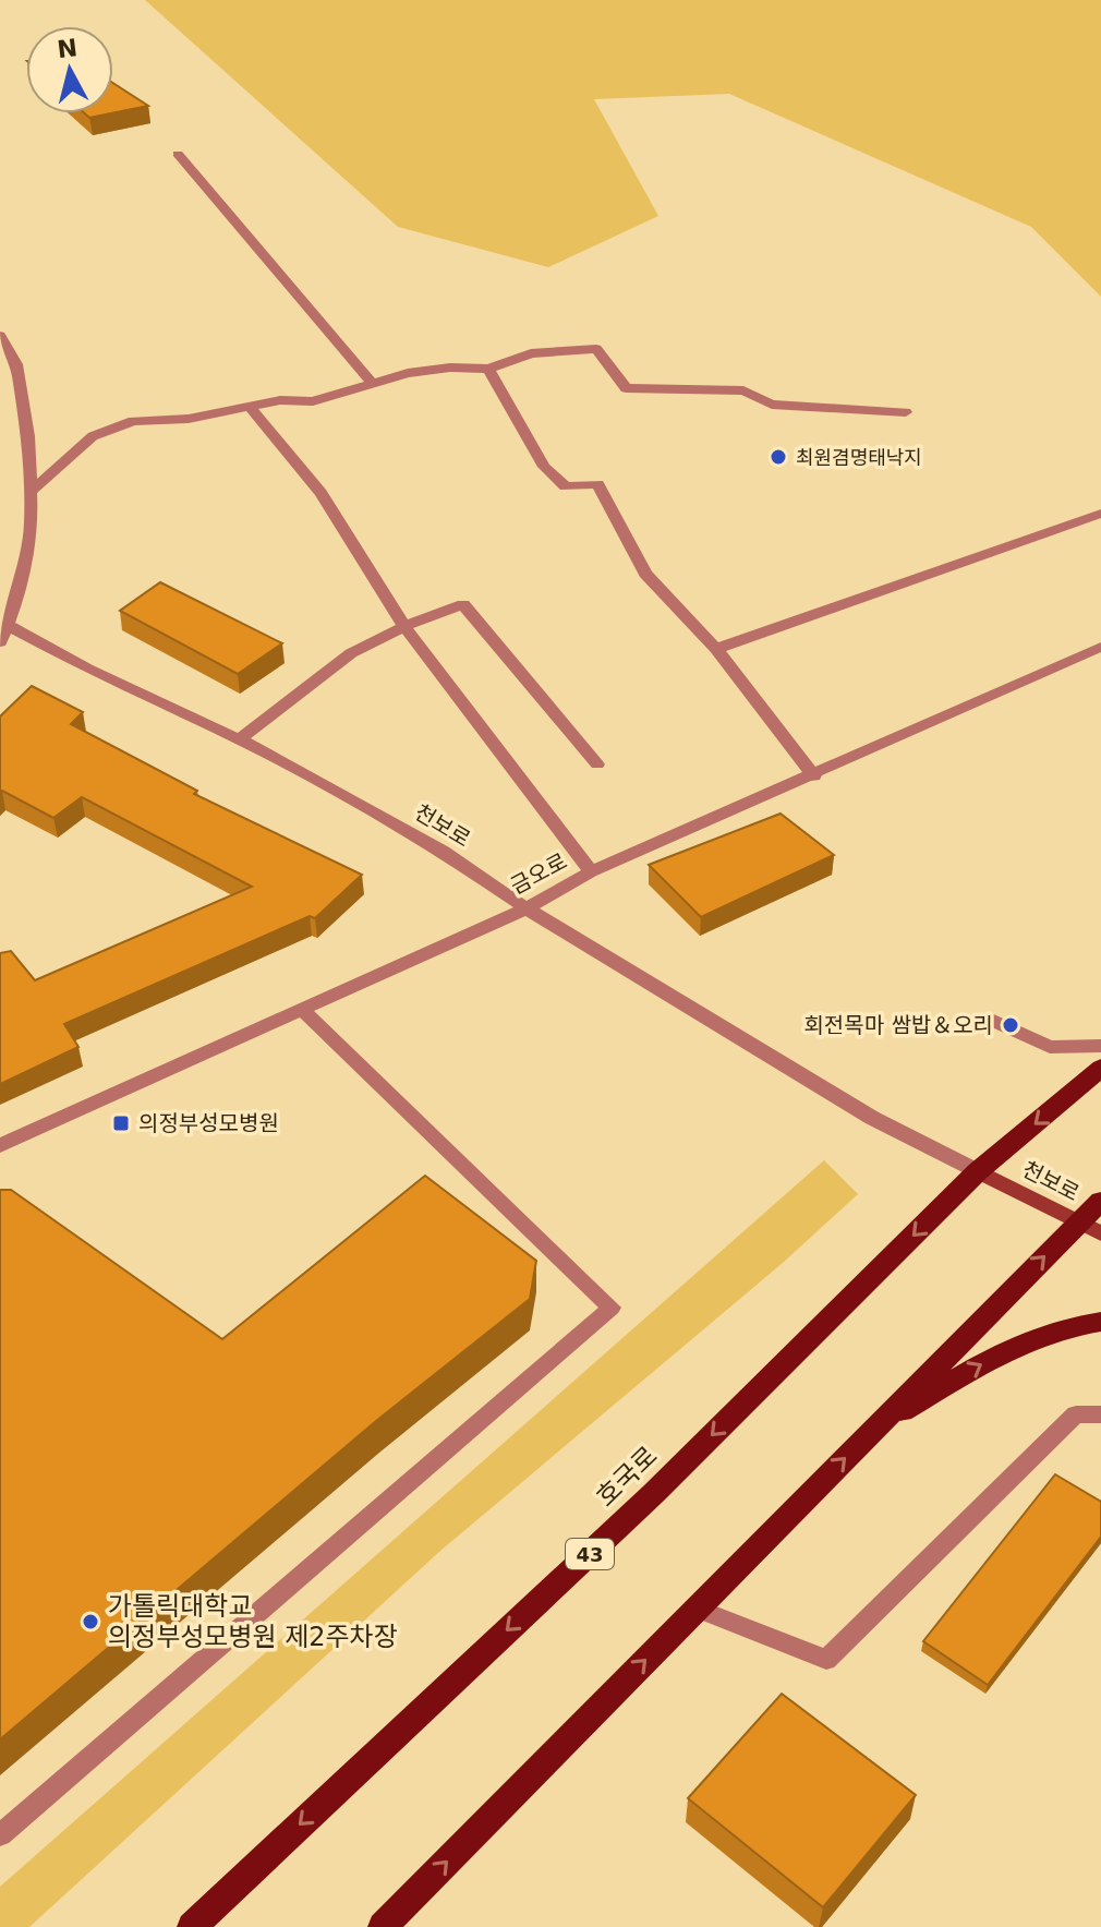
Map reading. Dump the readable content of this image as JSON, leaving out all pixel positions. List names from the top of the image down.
{
  "streets": {
    "main road": ["천보로", "호국로", "43"],
    "street": ["금오로"]
  },
  "crossings": [
    ["천보로", "금오로"],
    ["천보로", "호국로"]
  ],
  "places": {
    "other": ["최원겸명태낙지", "회전목마 쌈밥＆오리", "가톨릭대학교 의정부성모병원 제2주차장"],
    "transit": ["의정부성모병원"]
  },
  "north": "top"
}
